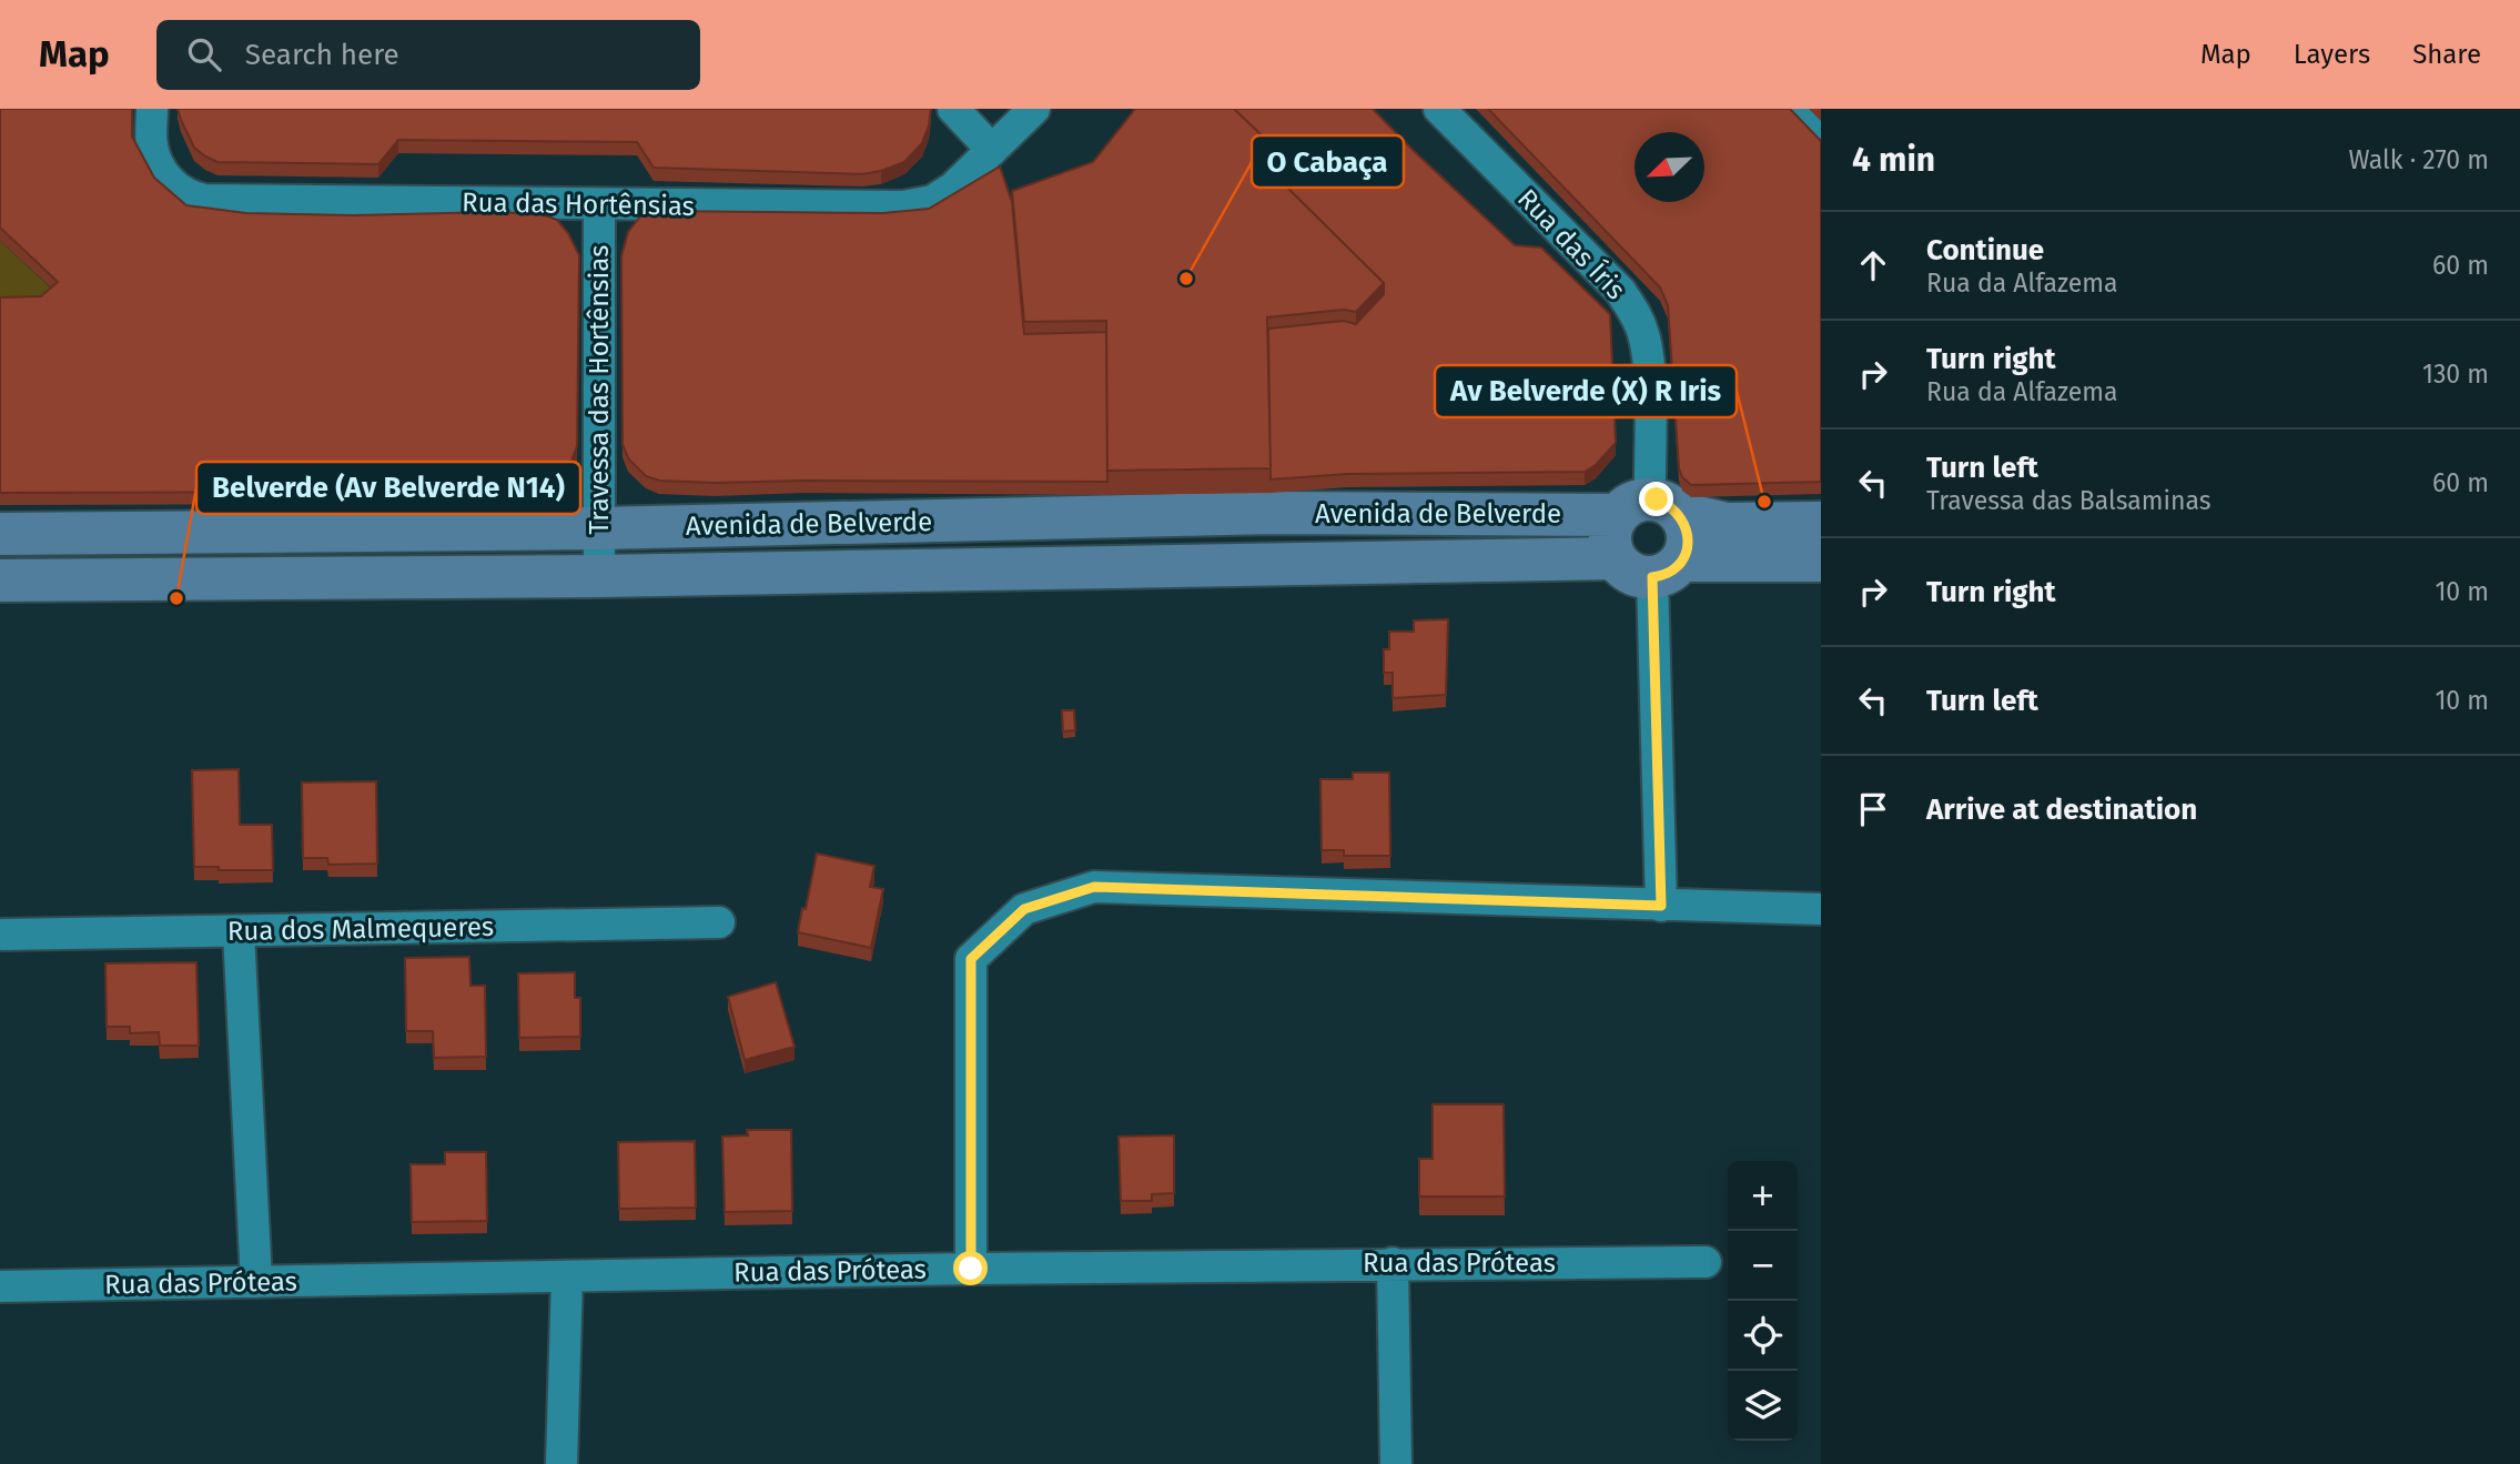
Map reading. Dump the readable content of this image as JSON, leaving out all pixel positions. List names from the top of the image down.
{
  "streets": {
    "main road": ["Avenida de Belverde"],
    "street": [
      "Rua das Hortênsias",
      "Rua das Íris",
      "Travessa das Hortênsias",
      "Rua dos Malmequeres",
      "Rua das Próteas"
    ]
  },
  "crossings": [
    ["Rua das Hortênsias", "Travessa das Hortênsias"],
    ["Rua das Íris", "Avenida de Belverde"],
    ["Travessa das Hortênsias", "Avenida de Belverde"]
  ],
  "places": ["O Cabaça", "Av Belverde (X) R Iris", "Belverde (Av Belverde N14)"],
  "north": "bottom left",
  "page": {
    "header": "Map",
    "search": "Search here",
    "nav": ["Map", "Layers", "Share"],
    "heading": ["4 min", "Walk · 270 m"],
    "list": [
      ["Continue", "Rua da Alfazema", "60 m"],
      ["Turn right", "Rua da Alfazema", "130 m"],
      ["Turn left", "Travessa das Balsaminas", "60 m"],
      ["Turn right", "10 m"],
      ["Turn left", "10 m"],
      "Arrive at destination"
    ],
    "map_buttons": ["+", "−"]
  }
}
